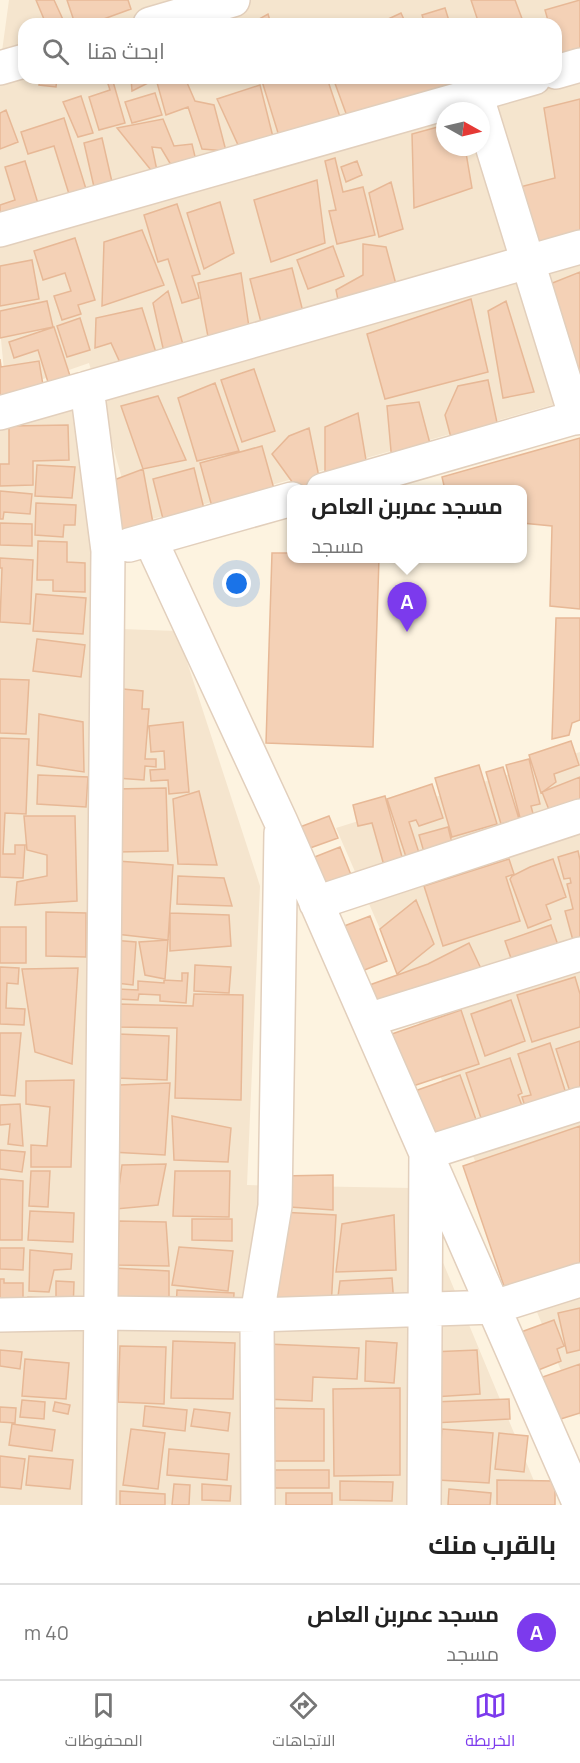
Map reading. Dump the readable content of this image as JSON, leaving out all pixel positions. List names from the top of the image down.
{
  "north": "right",
  "page": {
    "search": "ابحث هنا",
    "popup": ["مسجد عمربن العاص", "مسجد"],
    "pins": "A",
    "heading": "بالقرب منك",
    "list": [
      {
        "mark": "A",
        "name": "مسجد عمربن العاص",
        "note": "مسجد",
        "value": "40 m"
      }
    ],
    "nav": ["الخريطة", "الاتجاهات", "المحفوظات"]
  }
}
